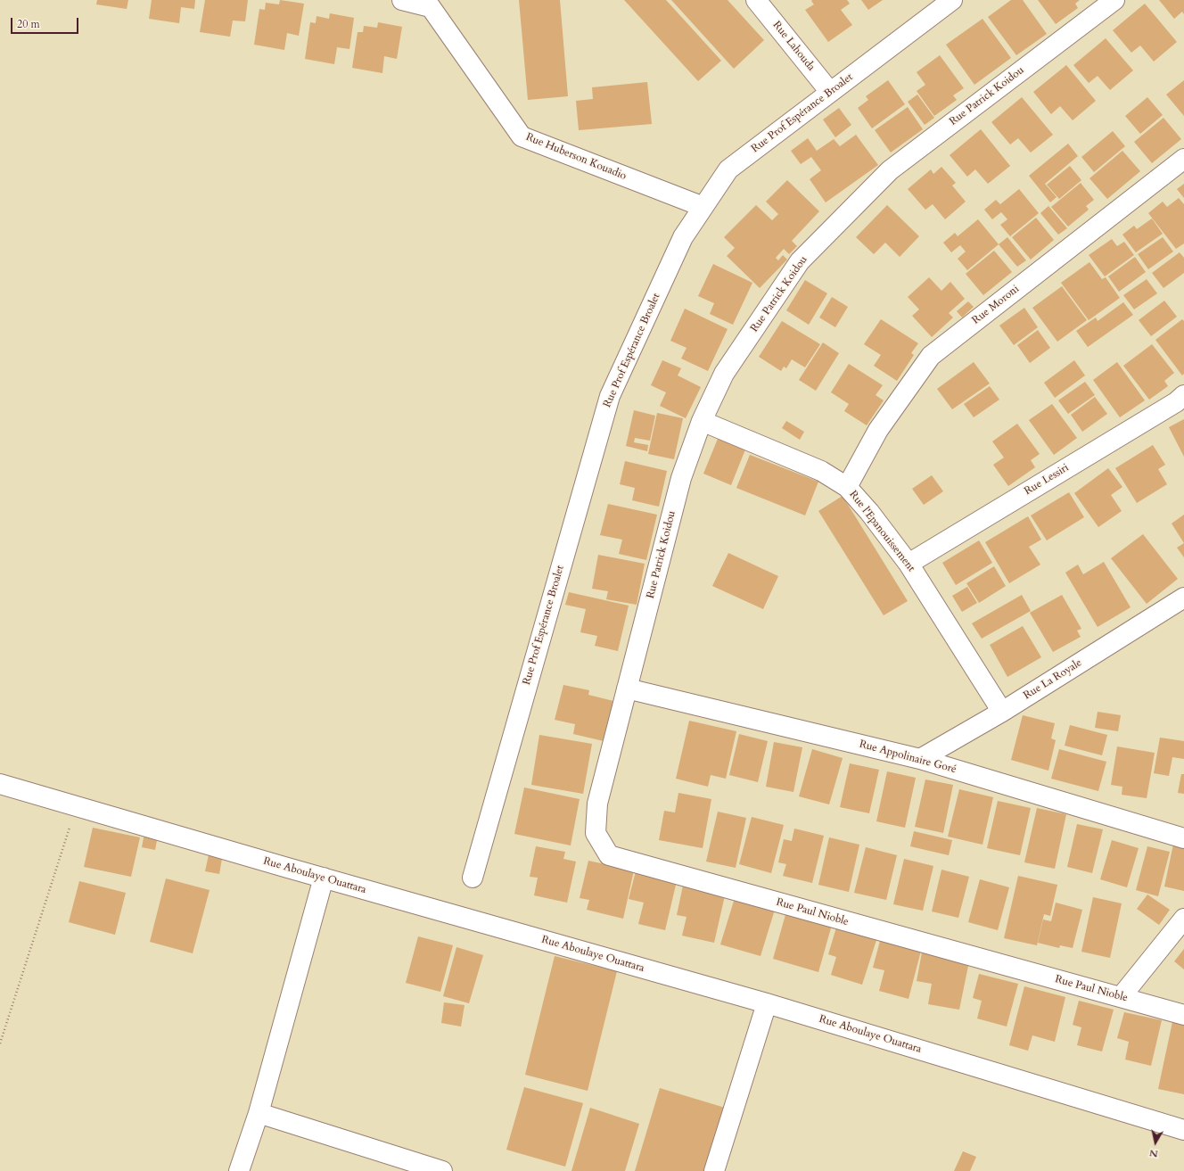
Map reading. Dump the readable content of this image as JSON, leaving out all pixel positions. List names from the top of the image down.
{
  "streets": {
    "street": [
      "Rue Lahouda",
      "Rue Patrick Koidou",
      "Rue Prof Espérance Broalet",
      "Rue Huberson Kouadio",
      "Rue Moroni",
      "Rue Lessiri",
      "Rue l'Epanouissement",
      "Rue La Royale",
      "Rue Appolinaire Goré",
      "Rue Aboulaye Ouattara",
      "Rue Paul Nioble"
    ]
  },
  "crossings": [
    ["Rue Lahouda", "Rue Prof Espérance Broalet"],
    ["Rue Patrick Koidou", "Rue l'Epanouissement"],
    ["Rue Patrick Koidou", "Rue Appolinaire Goré"],
    ["Rue Patrick Koidou", "Rue Paul Nioble"],
    ["Rue Prof Espérance Broalet", "Rue Huberson Kouadio"],
    ["Rue Moroni", "Rue l'Epanouissement"],
    ["Rue Lessiri", "Rue l'Epanouissement"],
    ["Rue l'Epanouissement", "Rue La Royale"],
    ["Rue La Royale", "Rue Appolinaire Goré"],
    ["Rue Appolinaire Goré", "Rue Paul Nioble"]
  ],
  "scale_bar": "20 m",
  "north": "bottom"
}
